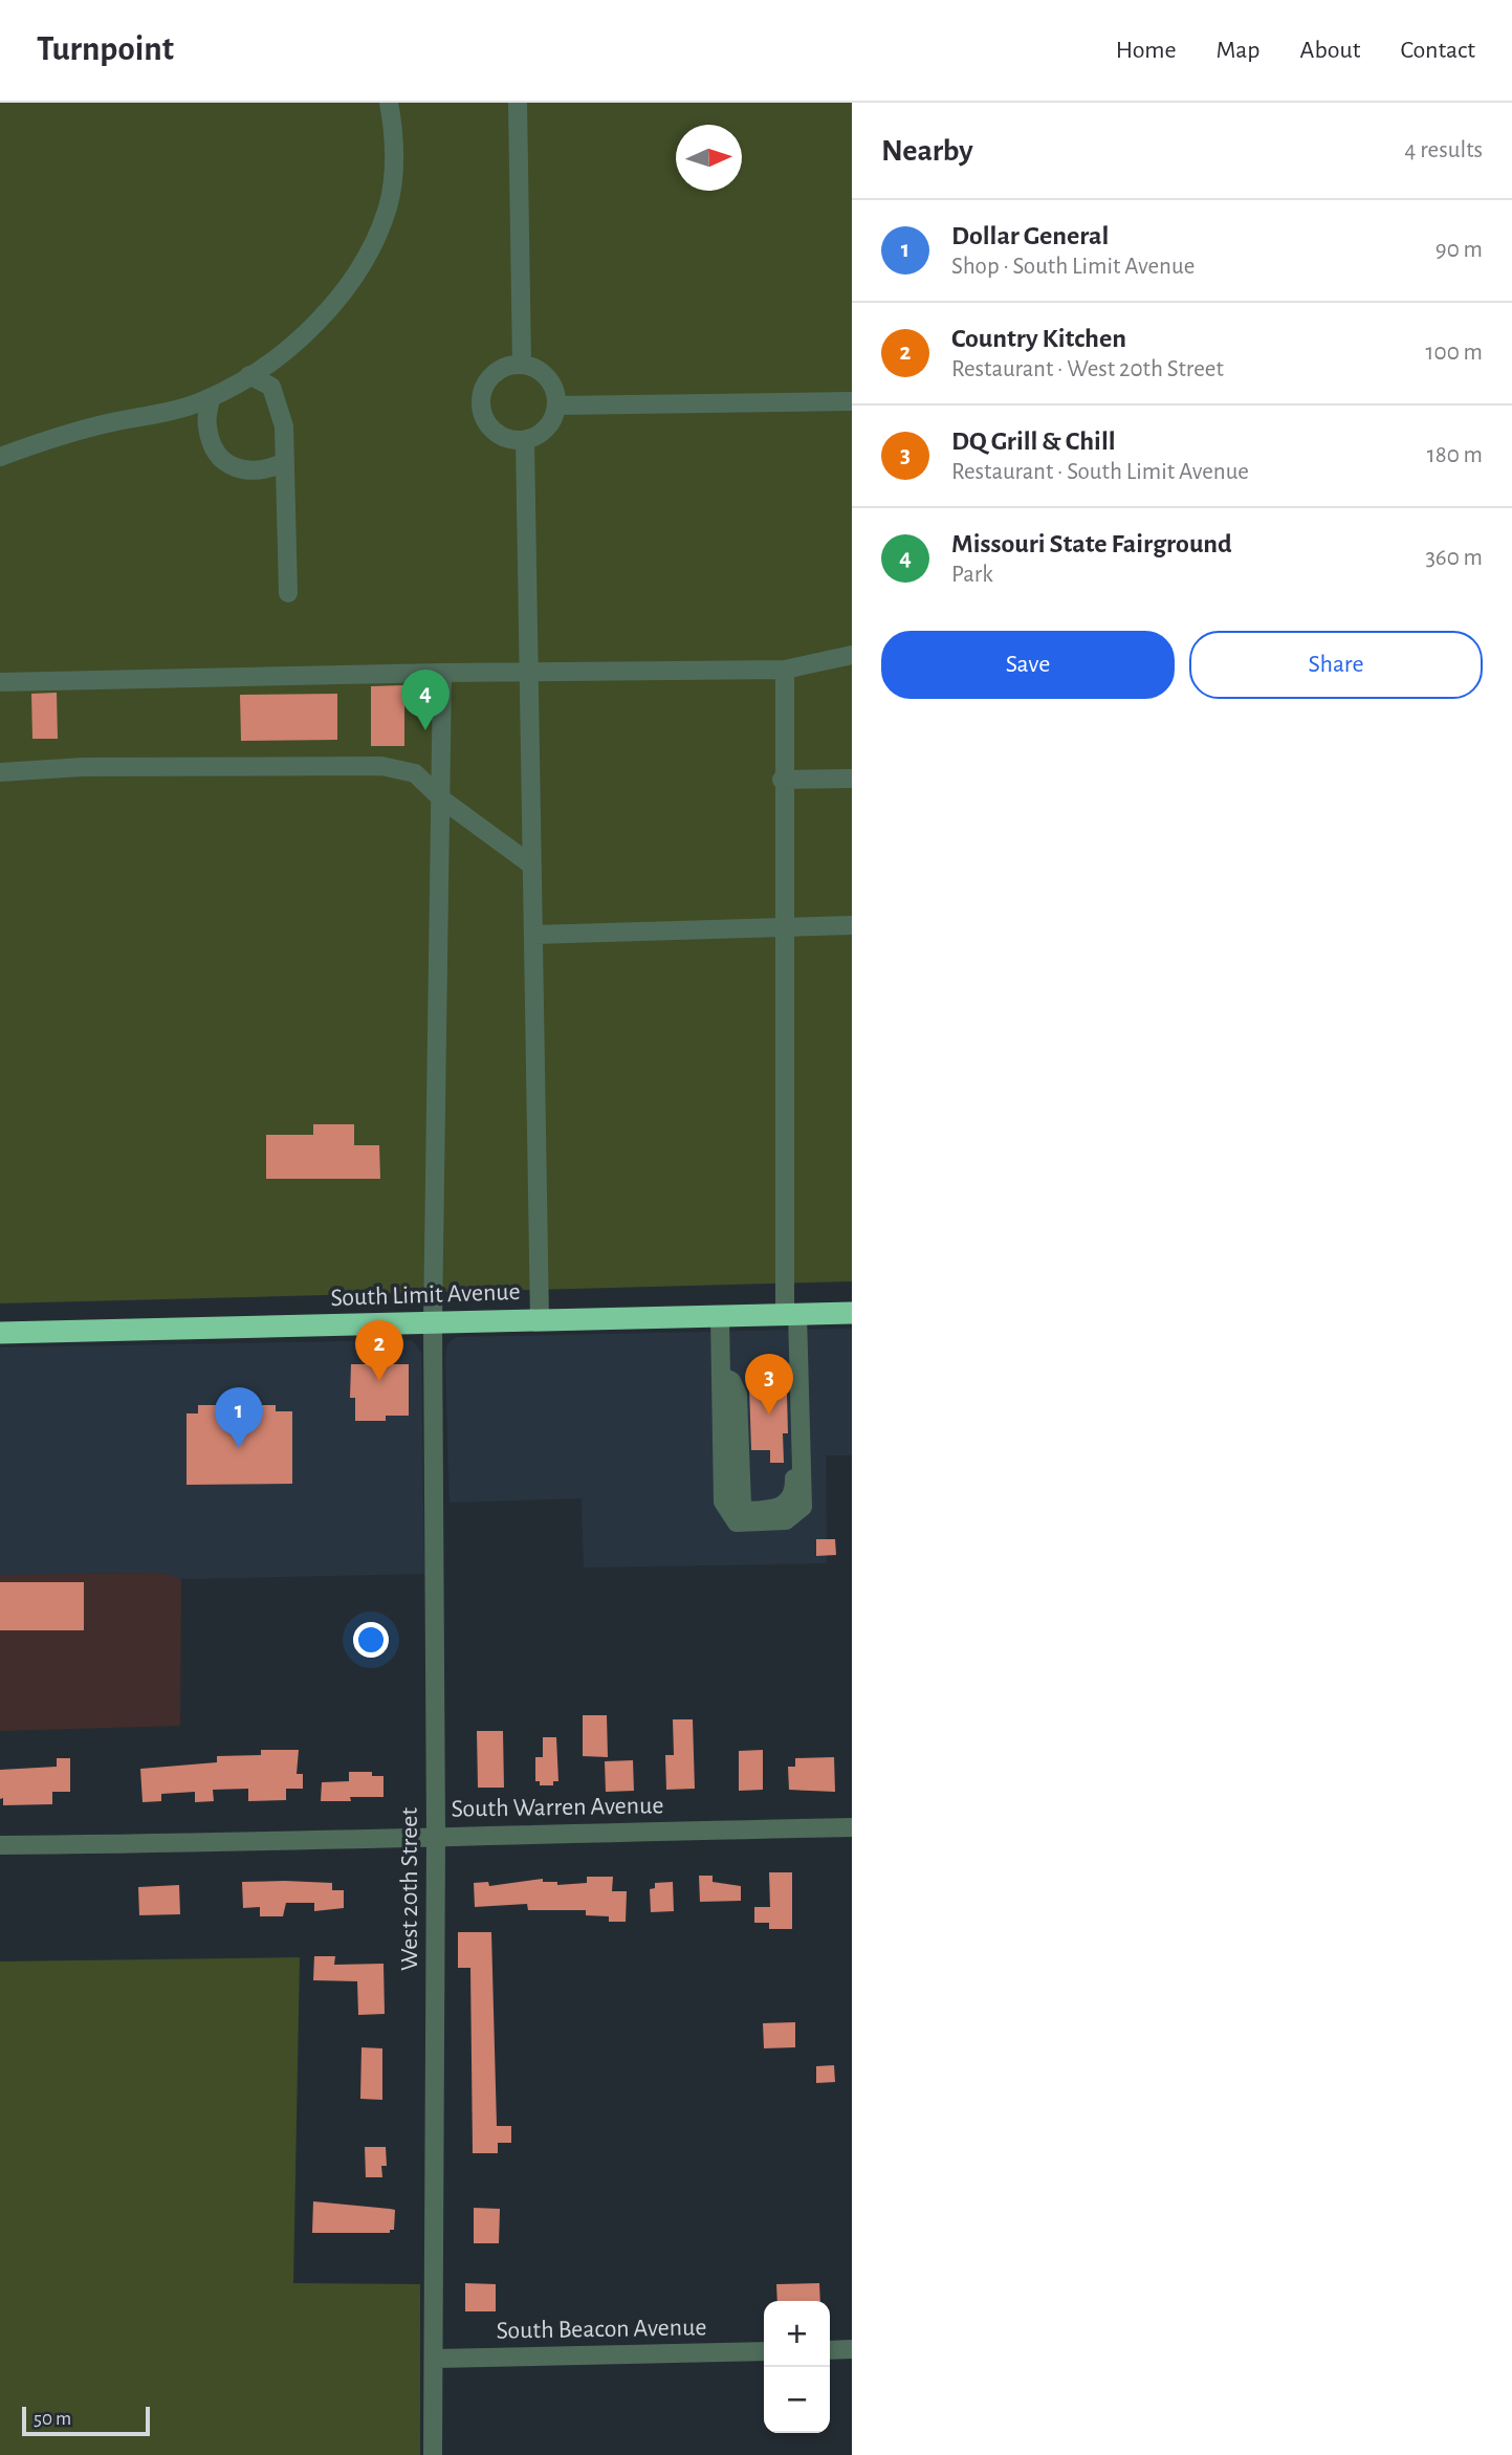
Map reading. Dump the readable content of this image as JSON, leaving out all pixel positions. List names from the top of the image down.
{
  "streets": {
    "highway": ["South Limit Avenue"],
    "street": ["South Warren Avenue", "West 20th Street", "South Beacon Avenue"]
  },
  "crossings": [
    ["South Limit Avenue", "West 20th Street"],
    ["South Warren Avenue", "West 20th Street"],
    ["West 20th Street", "South Beacon Avenue"]
  ],
  "scale_bar": "50 m",
  "north": "right",
  "page": {
    "header": "Turnpoint",
    "nav": [
      "Home",
      "Map",
      "About",
      "Contact"
    ],
    "heading": ["Nearby", "4 results"],
    "list": [
      {
        "mark": "1",
        "name": "Dollar General",
        "note": "Shop · South Limit Avenue",
        "value": "90 m"
      },
      {
        "mark": "2",
        "name": "Country Kitchen",
        "note": "Restaurant · West 20th Street",
        "value": "100 m"
      },
      {
        "mark": "3",
        "name": "DQ Grill & Chill",
        "note": "Restaurant · South Limit Avenue",
        "value": "180 m"
      },
      {
        "mark": "4",
        "name": "Missouri State Fairground",
        "note": "Park",
        "value": "360 m"
      }
    ],
    "buttons": ["Save", "Share"],
    "pins": [
      "4",
      "2",
      "3",
      "1"
    ],
    "map_buttons": ["+", "−"],
    "scale": "50 m"
  }
}
